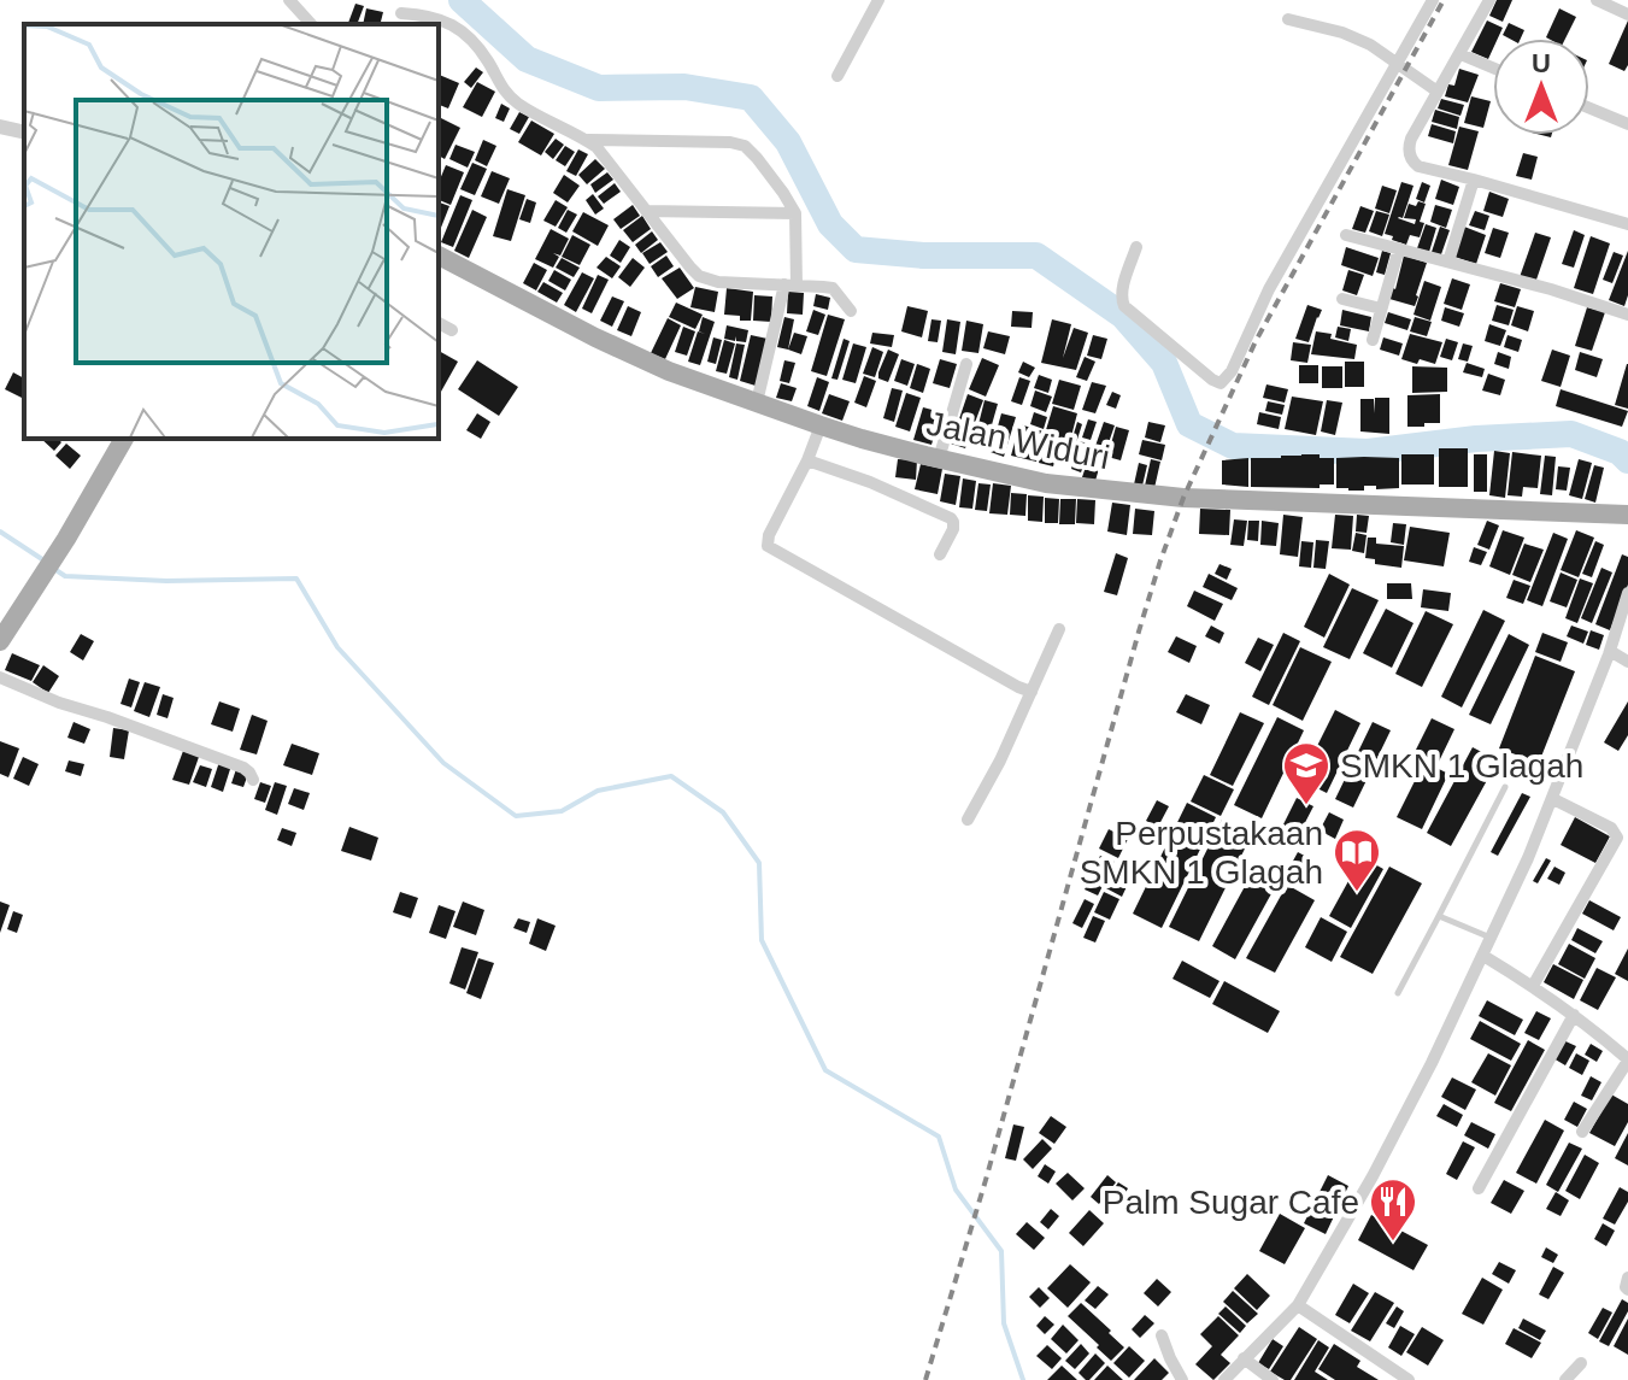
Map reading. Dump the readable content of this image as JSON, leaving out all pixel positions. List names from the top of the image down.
{
  "streets": {
    "main road": ["Jalan Widuri"]
  },
  "places": {
    "school or university": ["SMKN 1 Glagah"],
    "library": ["Perpustakaan SMKN 1 Glagah"],
    "restaurant": ["Palm Sugar Cafe"]
  },
  "north": "top"
}
